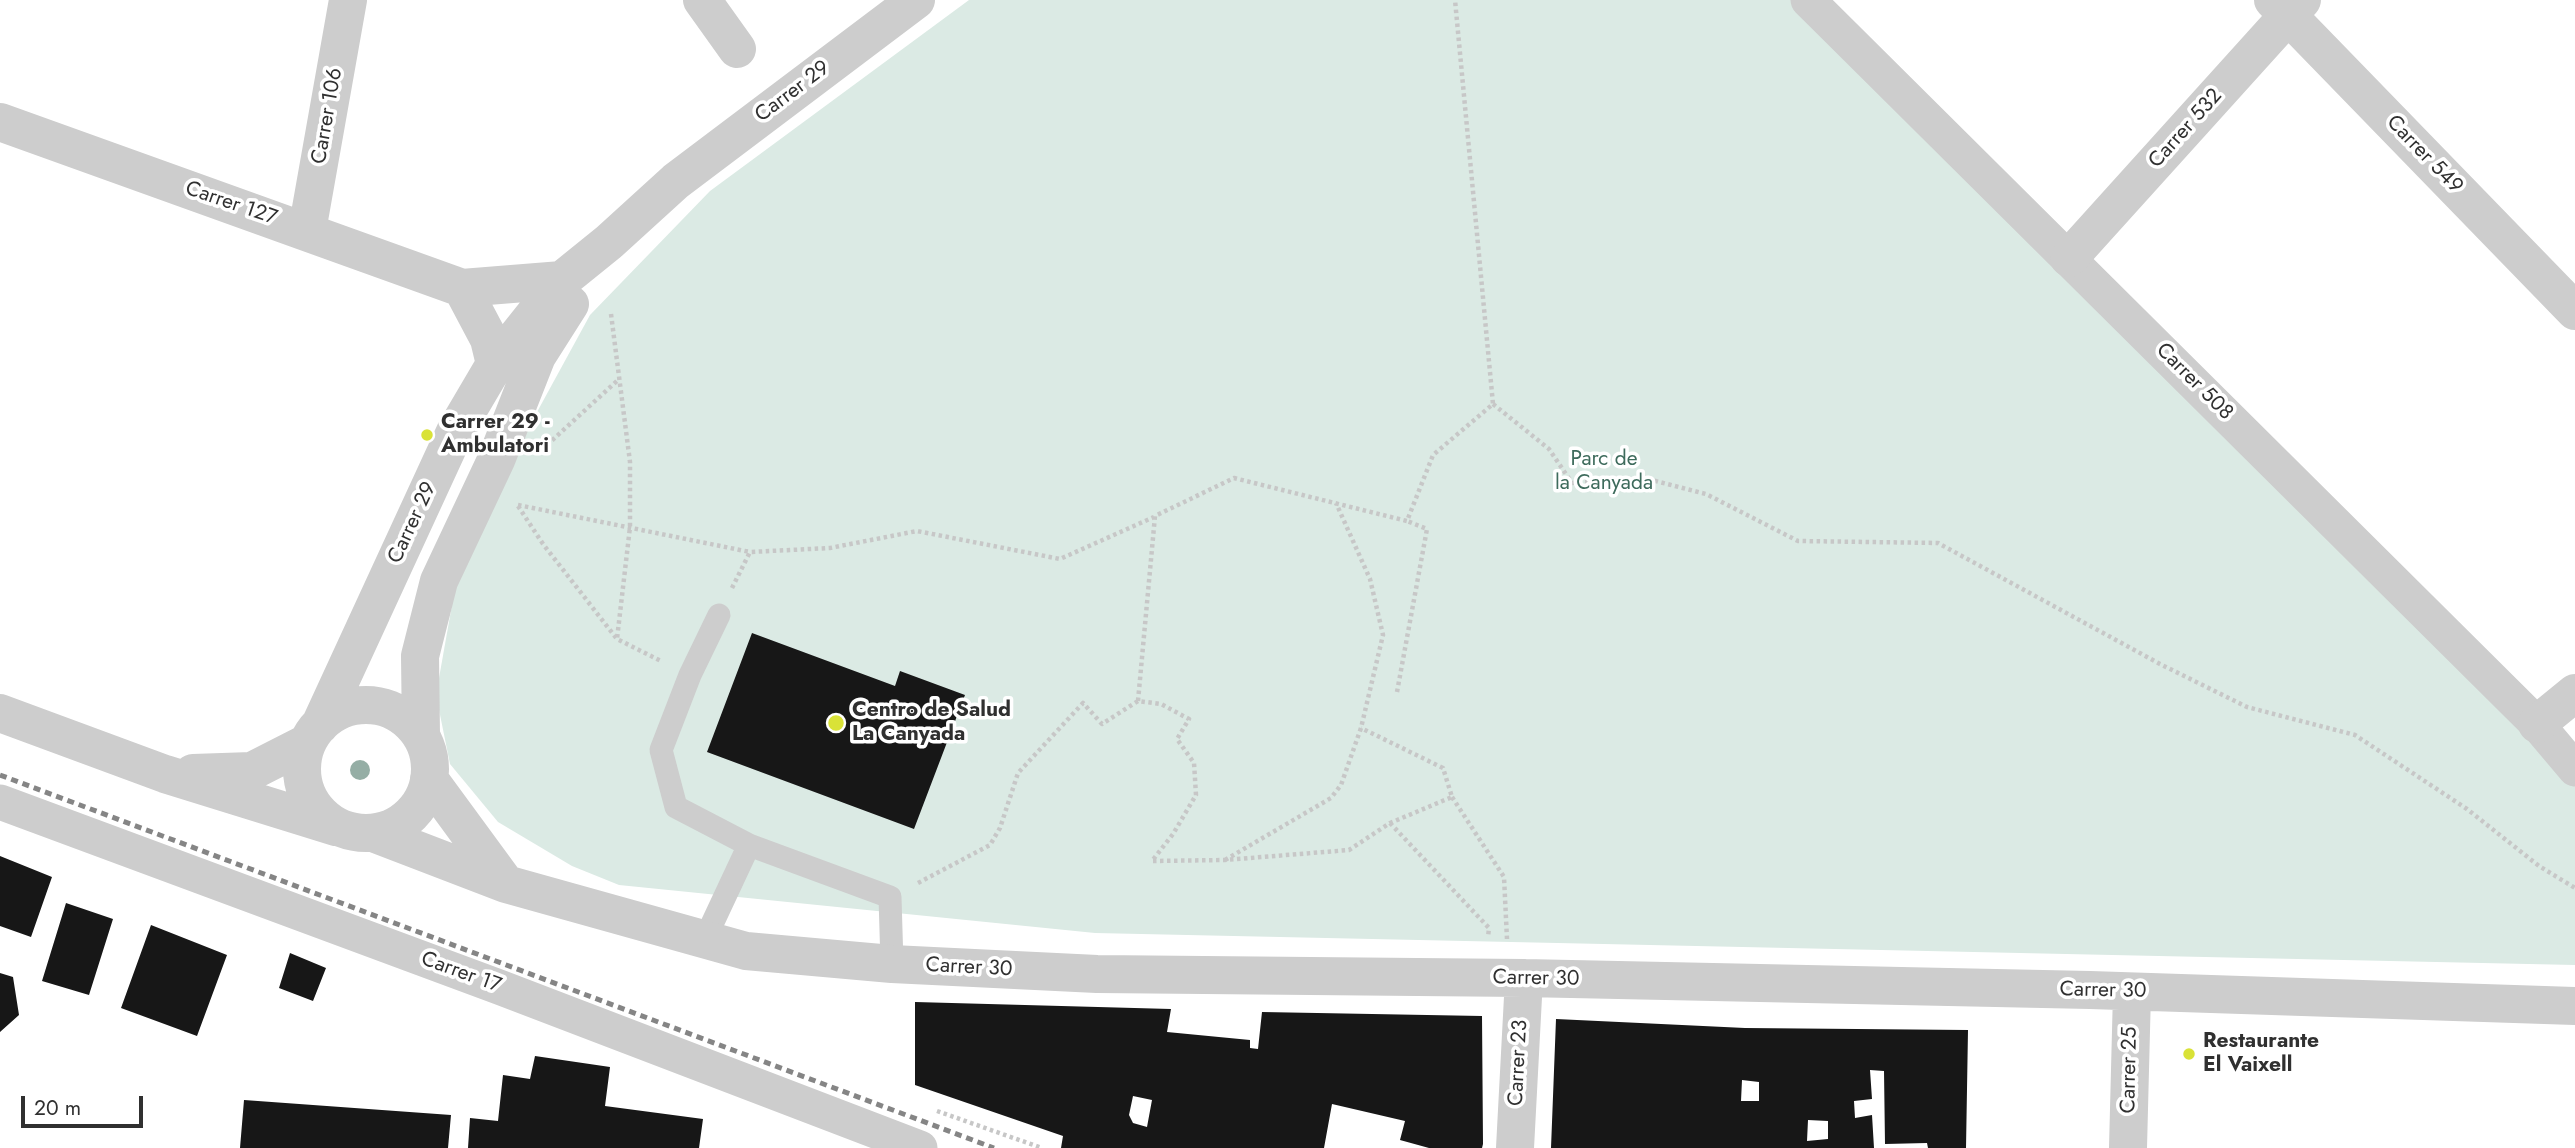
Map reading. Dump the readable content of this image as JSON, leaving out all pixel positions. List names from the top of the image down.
{
  "streets": {
    "street": [
      "Carrer 29",
      "Carrer 106",
      "Carrer 532",
      "Carrer 549",
      "Carrer 127",
      "Carrer 508",
      "Carrer 30",
      "Carrer 17",
      "Carrer 23",
      "Carrer 25"
    ]
  },
  "crossings": [
    ["Carrer 29", "Carrer 127"],
    ["Carrer 29", "Carrer 30"],
    ["Carrer 106", "Carrer 127"],
    ["Carrer 532", "Carrer 549"],
    ["Carrer 532", "Carrer 508"],
    ["Carrer 30", "Carrer 23"],
    ["Carrer 30", "Carrer 25"]
  ],
  "parks": ["Parc de la Canyada"],
  "places": ["Carrer 29 - Ambulatori", "Centro de Salud La Canyada", "Restaurante El Vaixell"],
  "scale_bar": "20 m"
}
